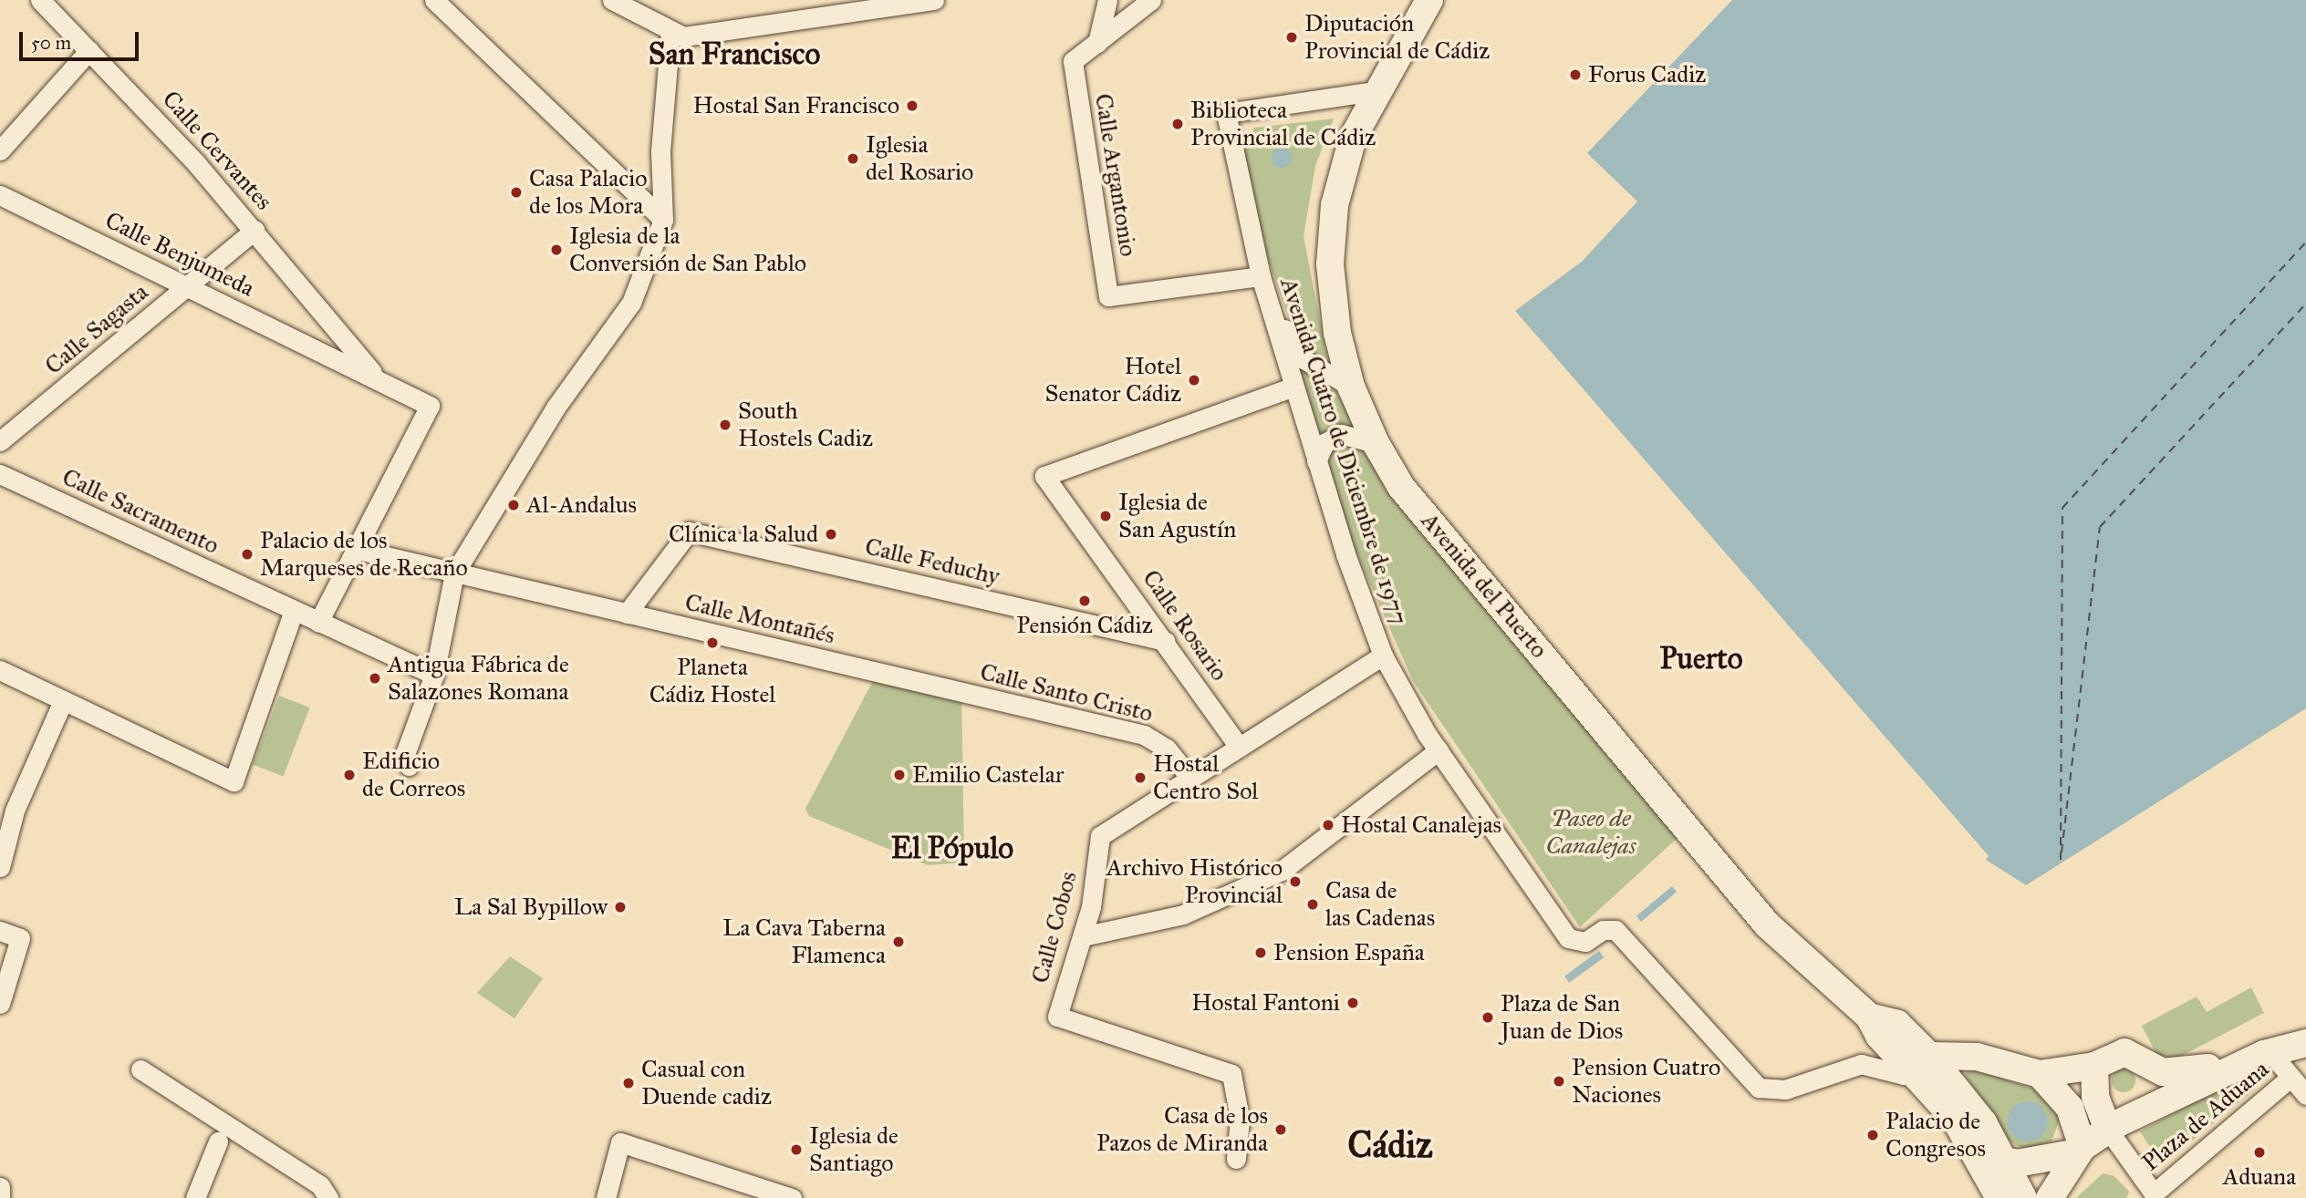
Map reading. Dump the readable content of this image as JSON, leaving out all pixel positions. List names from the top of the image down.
{
  "streets": {
    "street": [
      "Calle Cervantes",
      "Calle Argantonio",
      "Calle Benjumeda",
      "Calle Sagasta",
      "Avenida Cuatro de Diciembre de 1977",
      "Calle Sacramento",
      "Calle Feduchy",
      "Avenida del Puerto",
      "Calle Montañés",
      "Calle Rosario",
      "Calle Santo Cristo",
      "Calle Cobos",
      "Plaza de Aduana"
    ]
  },
  "crossings": [
    ["Calle Cervantes", "Calle Benjumeda"],
    ["Calle Cervantes", "Calle Sagasta"],
    ["Calle Argantonio", "Avenida Cuatro de Diciembre de 1977"],
    ["Calle Benjumeda", "Calle Sagasta"],
    ["Calle Benjumeda", "Calle Montañés"],
    ["Avenida Cuatro de Diciembre de 1977", "Avenida del Puerto"],
    ["Avenida Cuatro de Diciembre de 1977", "Calle Rosario"],
    ["Calle Feduchy", "Calle Montañés"],
    ["Calle Feduchy", "Calle Rosario"],
    ["Calle Montañés", "Calle Santo Cristo"],
    ["Calle Santo Cristo", "Calle Cobos"]
  ],
  "districts": [
    "San Francisco",
    "Puerto",
    "El Pópulo",
    "Cádiz"
  ],
  "parks": ["Paseo de Canalejas"],
  "places": [
    "Diputación Provincial de Cádiz",
    "Forus Cadiz",
    "Hostal San Francisco",
    "Biblioteca Provincial de Cádiz",
    "Iglesia del Rosario",
    "Casa Palacio de los Mora",
    "Iglesia de la Conversión de San Pablo",
    "Hotel Senator Cádiz",
    "South Hostels Cadiz",
    "Al-Andalus",
    "Iglesia de San Agustín",
    "Clínica la Salud",
    "Palacio de los Marqueses de Recaño",
    "Pensión Cádiz",
    "Planeta Cádiz Hostel",
    "Antigua Fábrica de Salazones Romana",
    "Edificio de Correos",
    "Emilio Castelar",
    "Hostal Centro Sol",
    "Hostal Canalejas",
    "Archivo Histórico Provincial",
    "Casa de las Cadenas",
    "La Sal Bypillow",
    "La Cava Taberna Flamenca",
    "Pension España",
    "Hostal Fantoni",
    "Plaza de San Juan de Dios",
    "Pension Cuatro Naciones",
    "Casual con Duende cadiz",
    "Casa de los Pazos de Miranda",
    "Palacio de Congresos",
    "Iglesia de Santiago",
    "Aduana"
  ],
  "scale_bar": "50 m"
}
